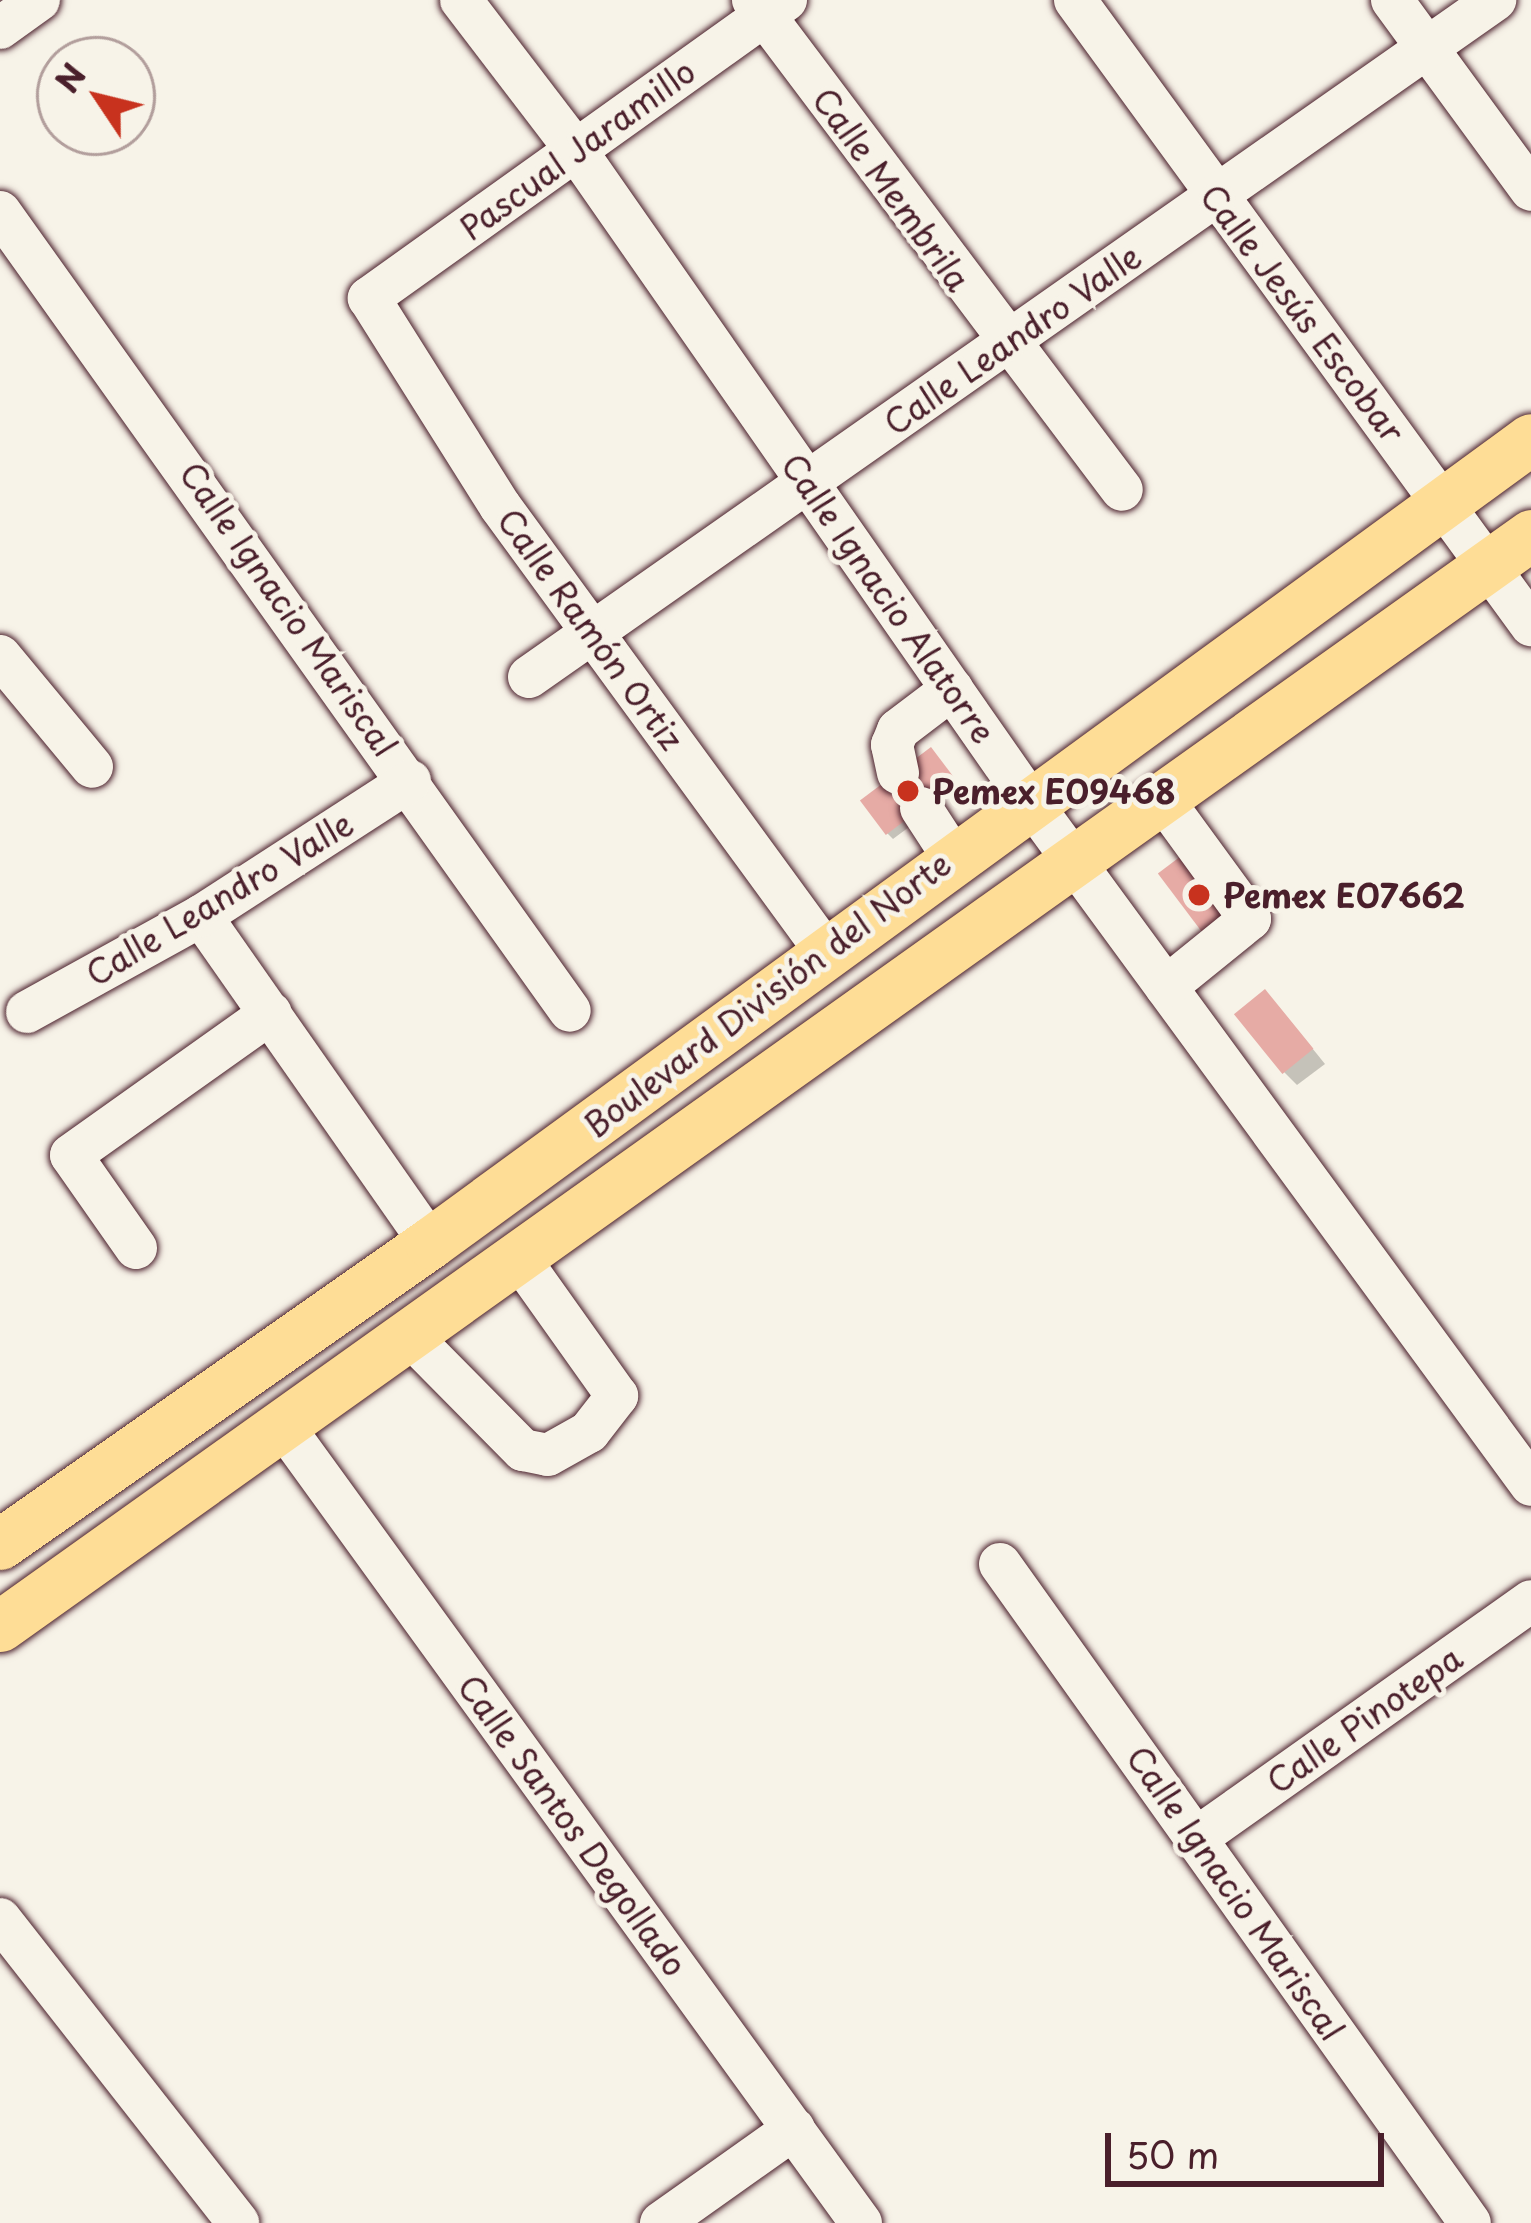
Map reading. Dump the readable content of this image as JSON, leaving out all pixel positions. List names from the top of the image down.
{
  "streets": {
    "main road": ["Boulevard División del Norte"],
    "street": [
      "Pascual Jaramillo",
      "Calle Membrila",
      "Calle Jesús Escobar",
      "Calle Leandro Valle",
      "Calle Ignacio Alatorre",
      "Calle Ignacio Mariscal",
      "Calle Ramón Ortiz",
      "Calle Pinotepa",
      "Calle Santos Degollado"
    ]
  },
  "crossings": [
    ["Pascual Jaramillo", "Calle Membrila"],
    ["Pascual Jaramillo", "Calle Ignacio Alatorre"],
    ["Pascual Jaramillo", "Calle Ramón Ortiz"],
    ["Calle Membrila", "Calle Leandro Valle"],
    ["Calle Jesús Escobar", "Calle Leandro Valle"],
    ["Calle Jesús Escobar", "Boulevard División del Norte"],
    ["Calle Leandro Valle", "Calle Ignacio Alatorre"],
    ["Calle Leandro Valle", "Calle Ignacio Mariscal"],
    ["Calle Leandro Valle", "Calle Ramón Ortiz"],
    ["Calle Ignacio Alatorre", "Boulevard División del Norte"],
    ["Calle Ignacio Mariscal", "Calle Pinotepa"],
    ["Calle Ramón Ortiz", "Boulevard División del Norte"],
    ["Boulevard División del Norte", "Calle Santos Degollado"]
  ],
  "places": ["Pemex E09468", "Pemex E07662"],
  "scale_bar": "50 m",
  "north": "top left"
}
